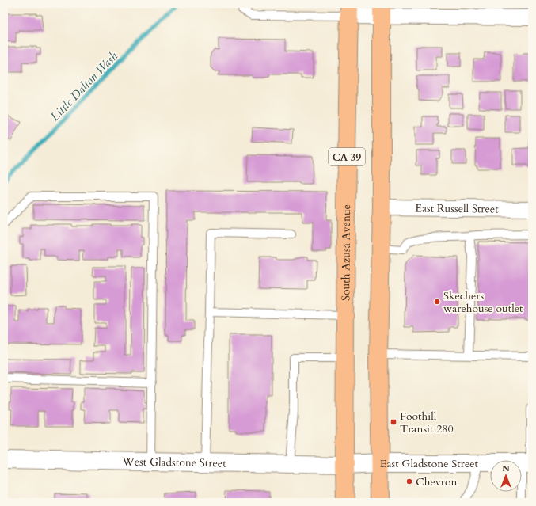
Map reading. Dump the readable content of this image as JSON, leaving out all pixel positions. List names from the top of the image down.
{
  "streets": {
    "main road": ["CA 39", "South Azusa Avenue"],
    "street": ["East Russell Street", "West Gladstone Street", "East Gladstone Street"]
  },
  "crossings": [
    ["CA 39", "East Russell Street"],
    ["CA 39", "East Gladstone Street"],
    ["South Azusa Avenue", "West Gladstone Street"],
    ["South Azusa Avenue", "East Gladstone Street"],
    ["West Gladstone Street", "East Gladstone Street"]
  ],
  "water": ["Little Dalton Wash"],
  "places": {
    "other": ["Skechers warehouse outlet", "Chevron"],
    "transit": ["Foothill Transit 280"]
  },
  "north": "top"
}
